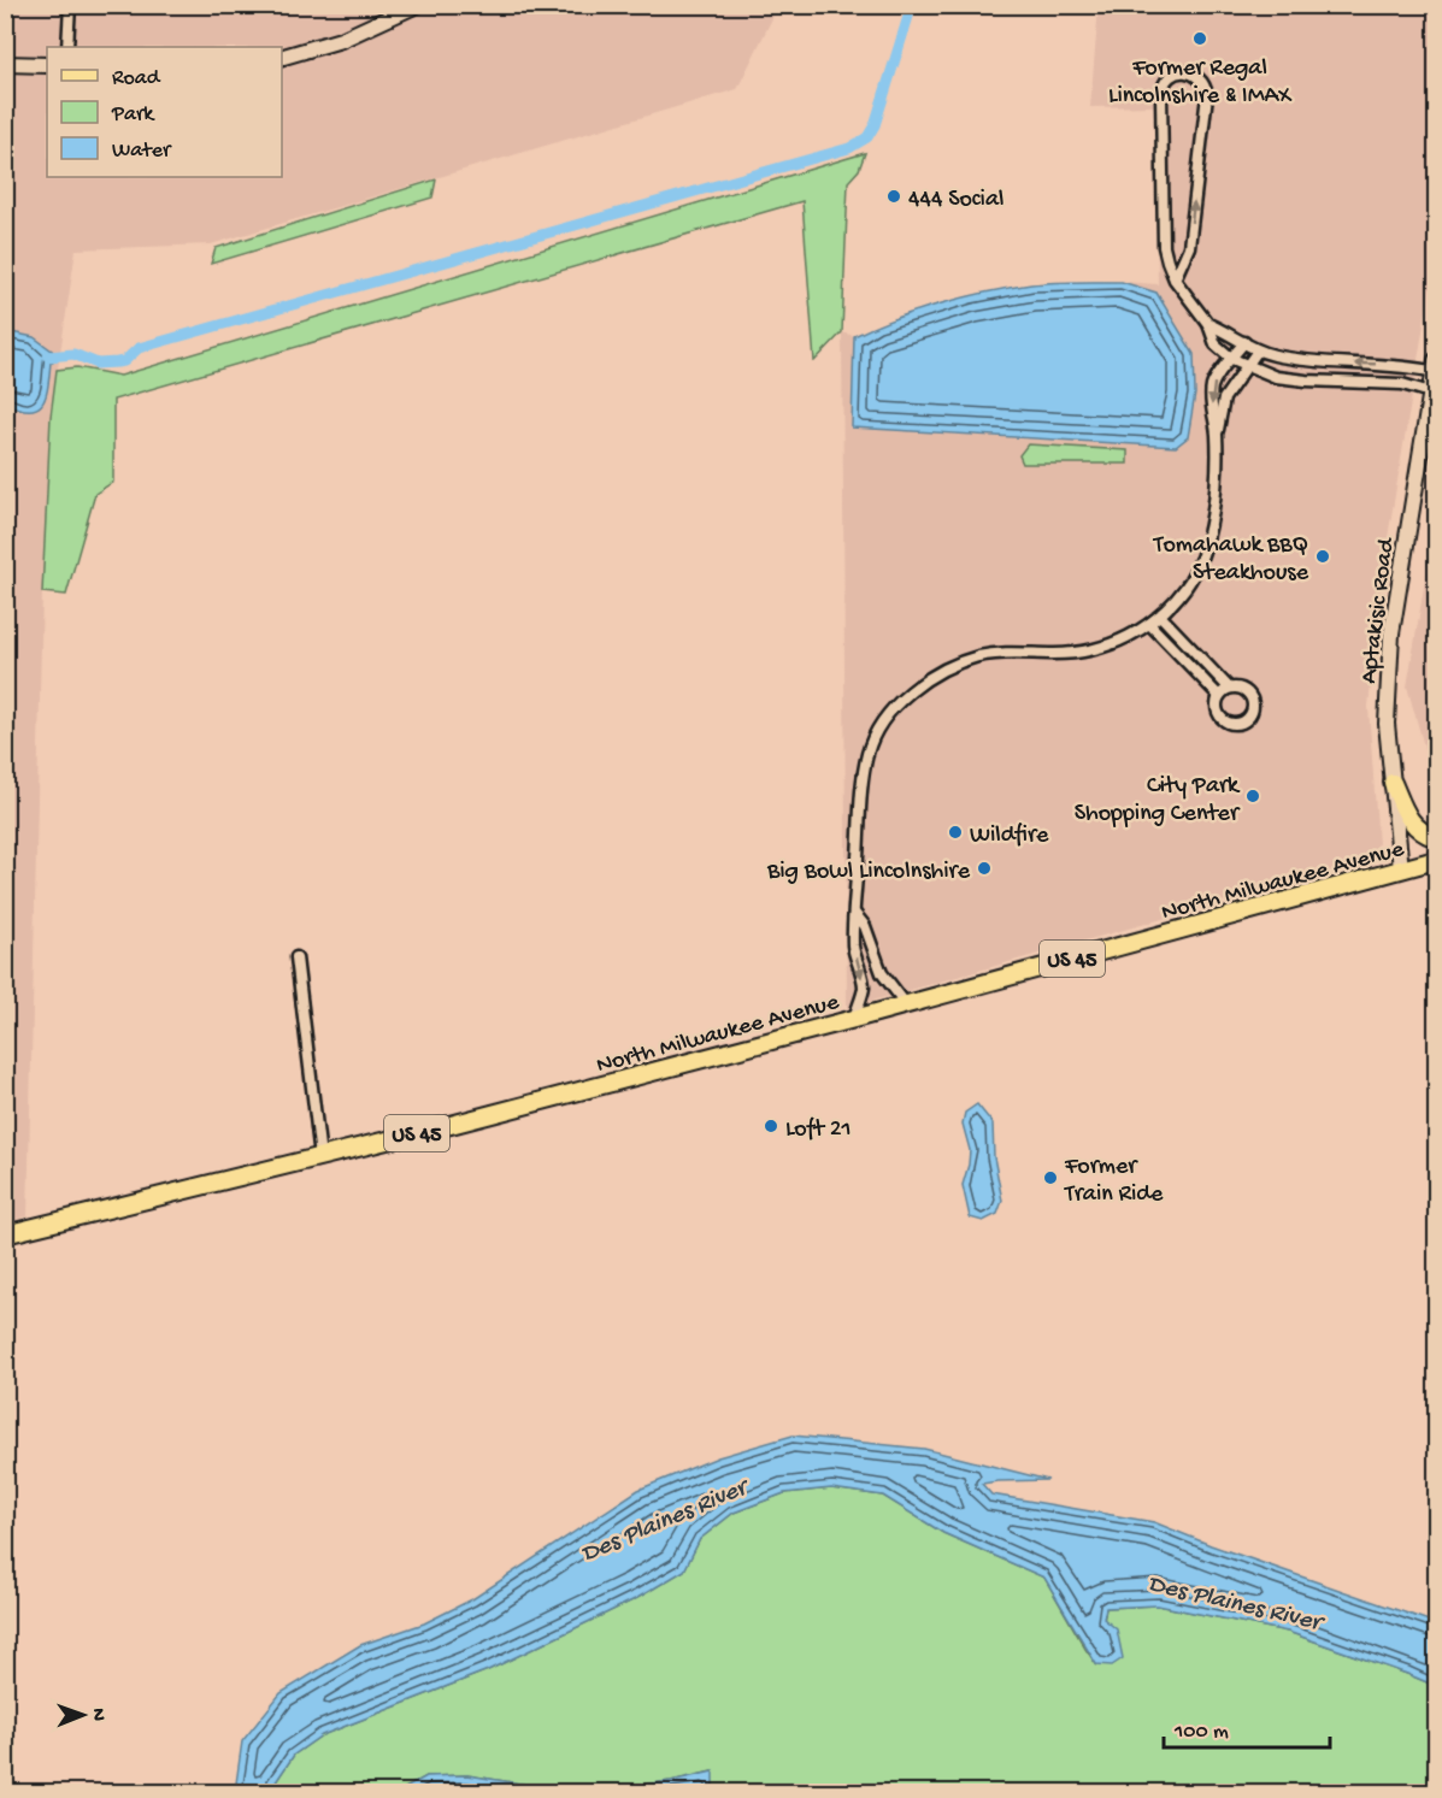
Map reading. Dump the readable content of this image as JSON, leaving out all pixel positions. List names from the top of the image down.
{
  "streets": {
    "main road": ["Aptakisic Road", "North Milwaukee Avenue", "US 45"]
  },
  "crossings": [
    ["Aptakisic Road", "North Milwaukee Avenue"]
  ],
  "water": ["Des Plaines River"],
  "places": [
    "Former Regal Lincolnshire & IMAX",
    "444 Social",
    "Tomahawk BBQ Steakhouse",
    "City Park Shopping Center",
    "Wildfire",
    "Big Bowl Lincolnshire",
    "Loft 21",
    "Former Train Ride"
  ],
  "legend": ["Road", "Park", "Water"],
  "scale_bar": "100 m",
  "north": "right"
}
